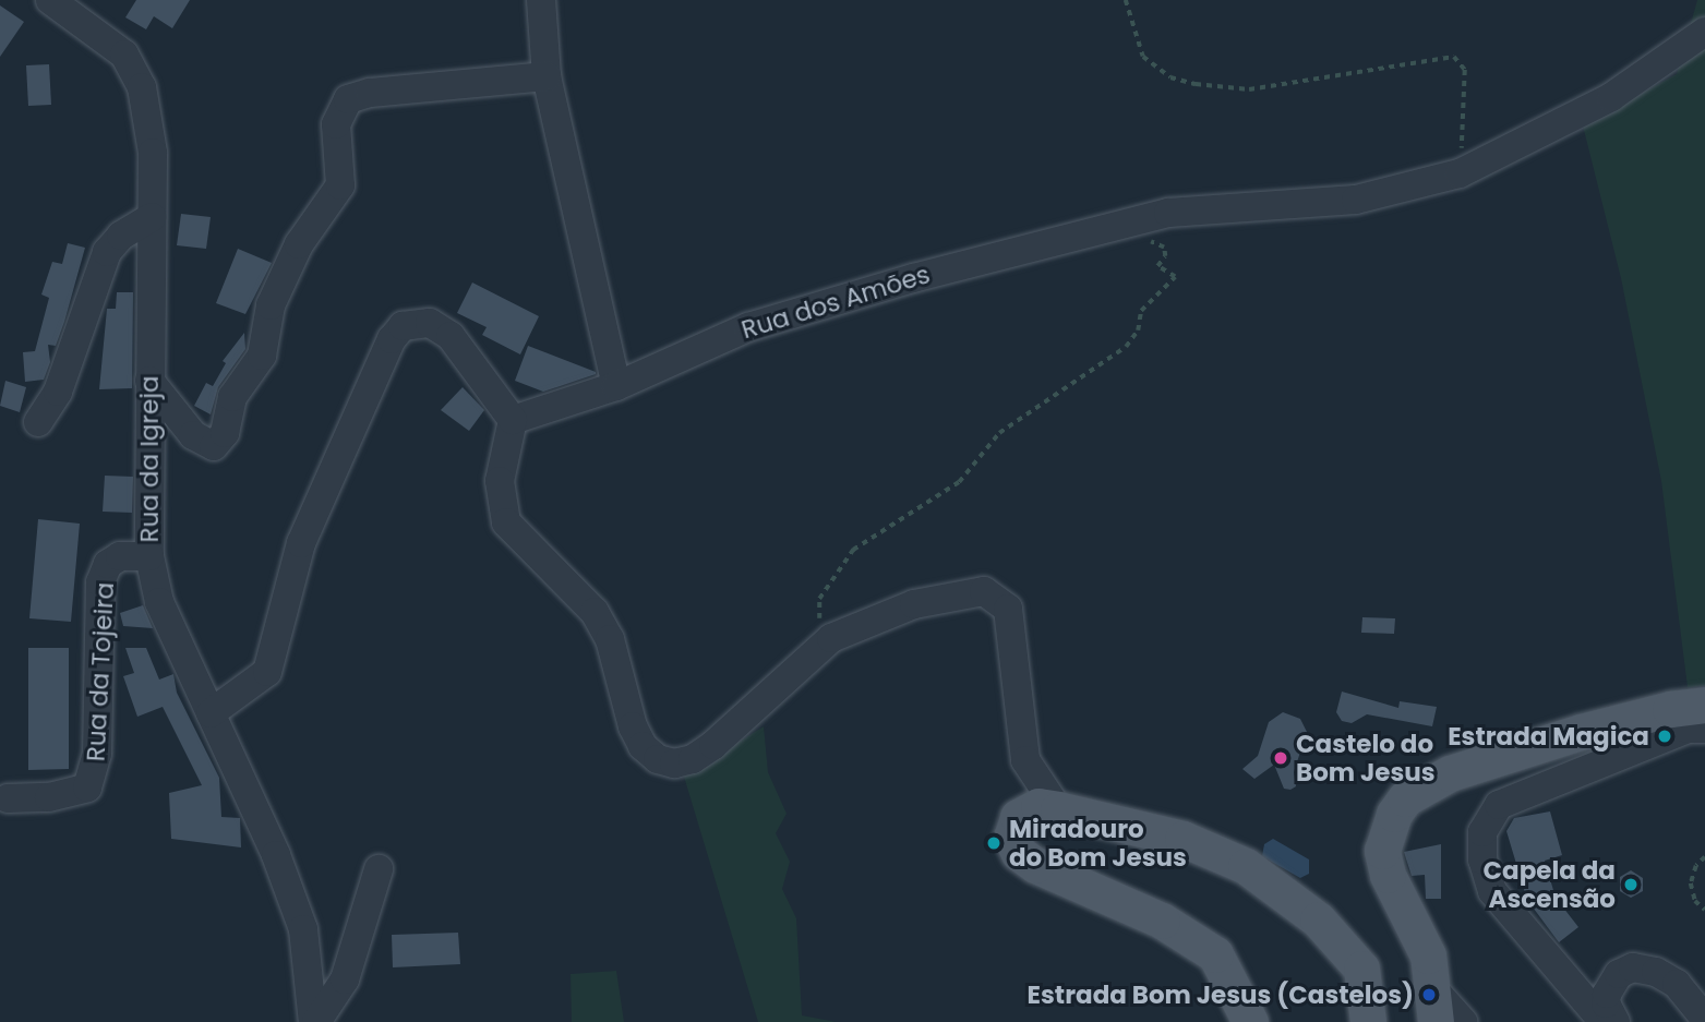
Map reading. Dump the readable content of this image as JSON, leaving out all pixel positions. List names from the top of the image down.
{
  "streets": {
    "street": ["Rua dos Amões", "Rua da Igreja", "Rua da Tojeira"]
  },
  "crossings": [
    ["Rua da Igreja", "Rua da Tojeira"]
  ],
  "places": [
    "Estrada Magica",
    "Castelo do Bom Jesus",
    "Miradouro do Bom Jesus",
    "Capela da Ascensão",
    "Estrada Bom Jesus (Castelos)"
  ]
}
